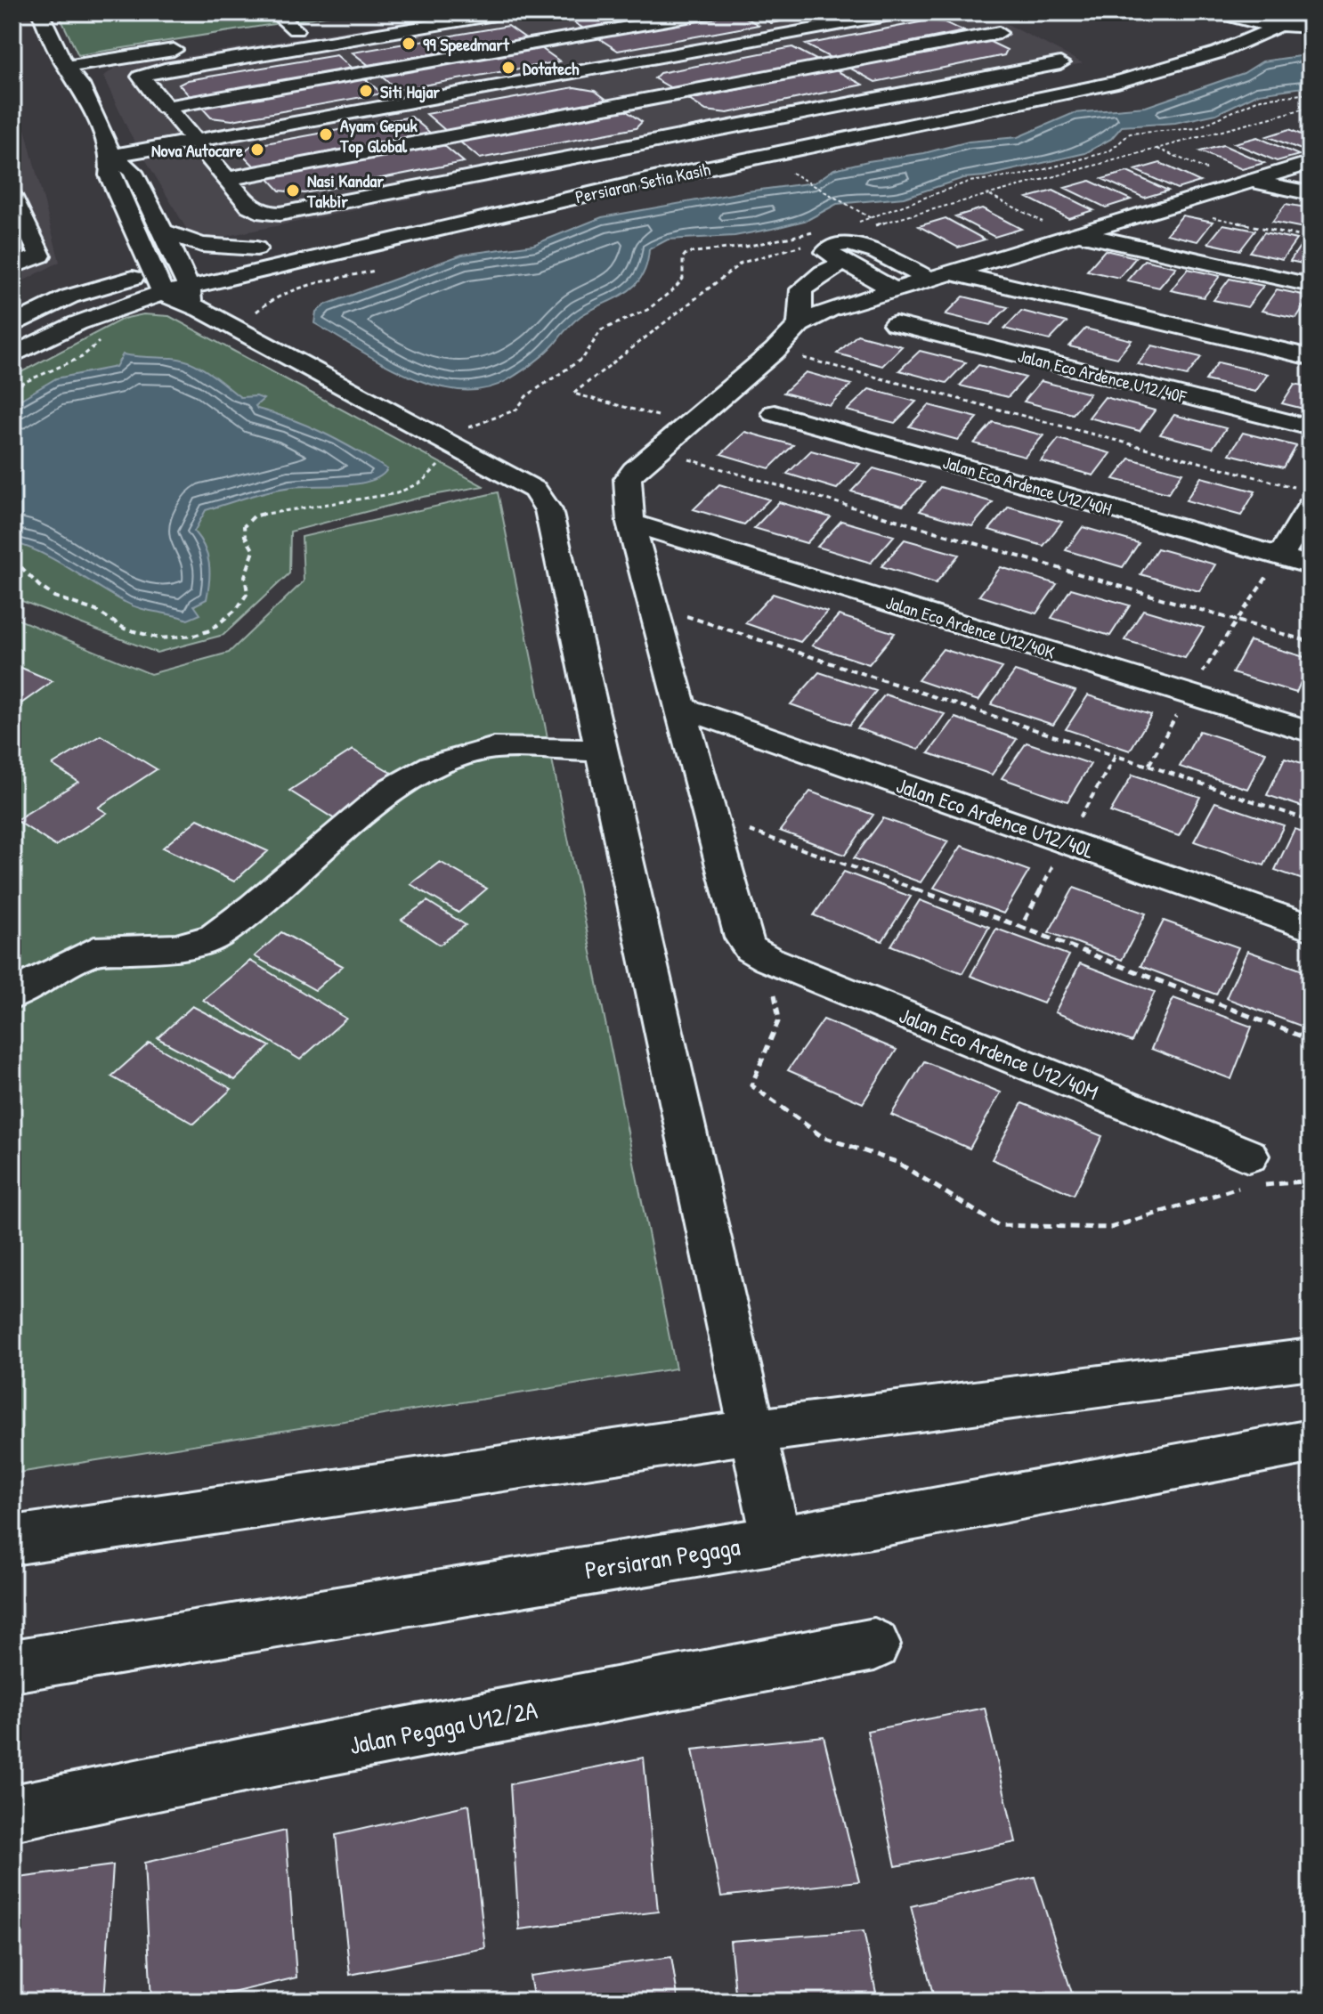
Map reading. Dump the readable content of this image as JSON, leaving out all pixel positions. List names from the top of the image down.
{
  "streets": {
    "street": [
      "Persiaran Setia Kasih",
      "Jalan Eco Ardence U12/40F",
      "Jalan Eco Ardence U12/40H",
      "Jalan Eco Ardence U12/40K",
      "Jalan Eco Ardence U12/40L",
      "Jalan Eco Ardence U12/40M",
      "Persiaran Pegaga",
      "Jalan Pegaga U12/2A"
    ]
  },
  "places": [
    "99 Speedmart",
    "Dotatech",
    "Siti Hajar",
    "Ayam Gepuk Top Global",
    "Nova Autocare",
    "Nasi Kandar Takbir"
  ]
}
